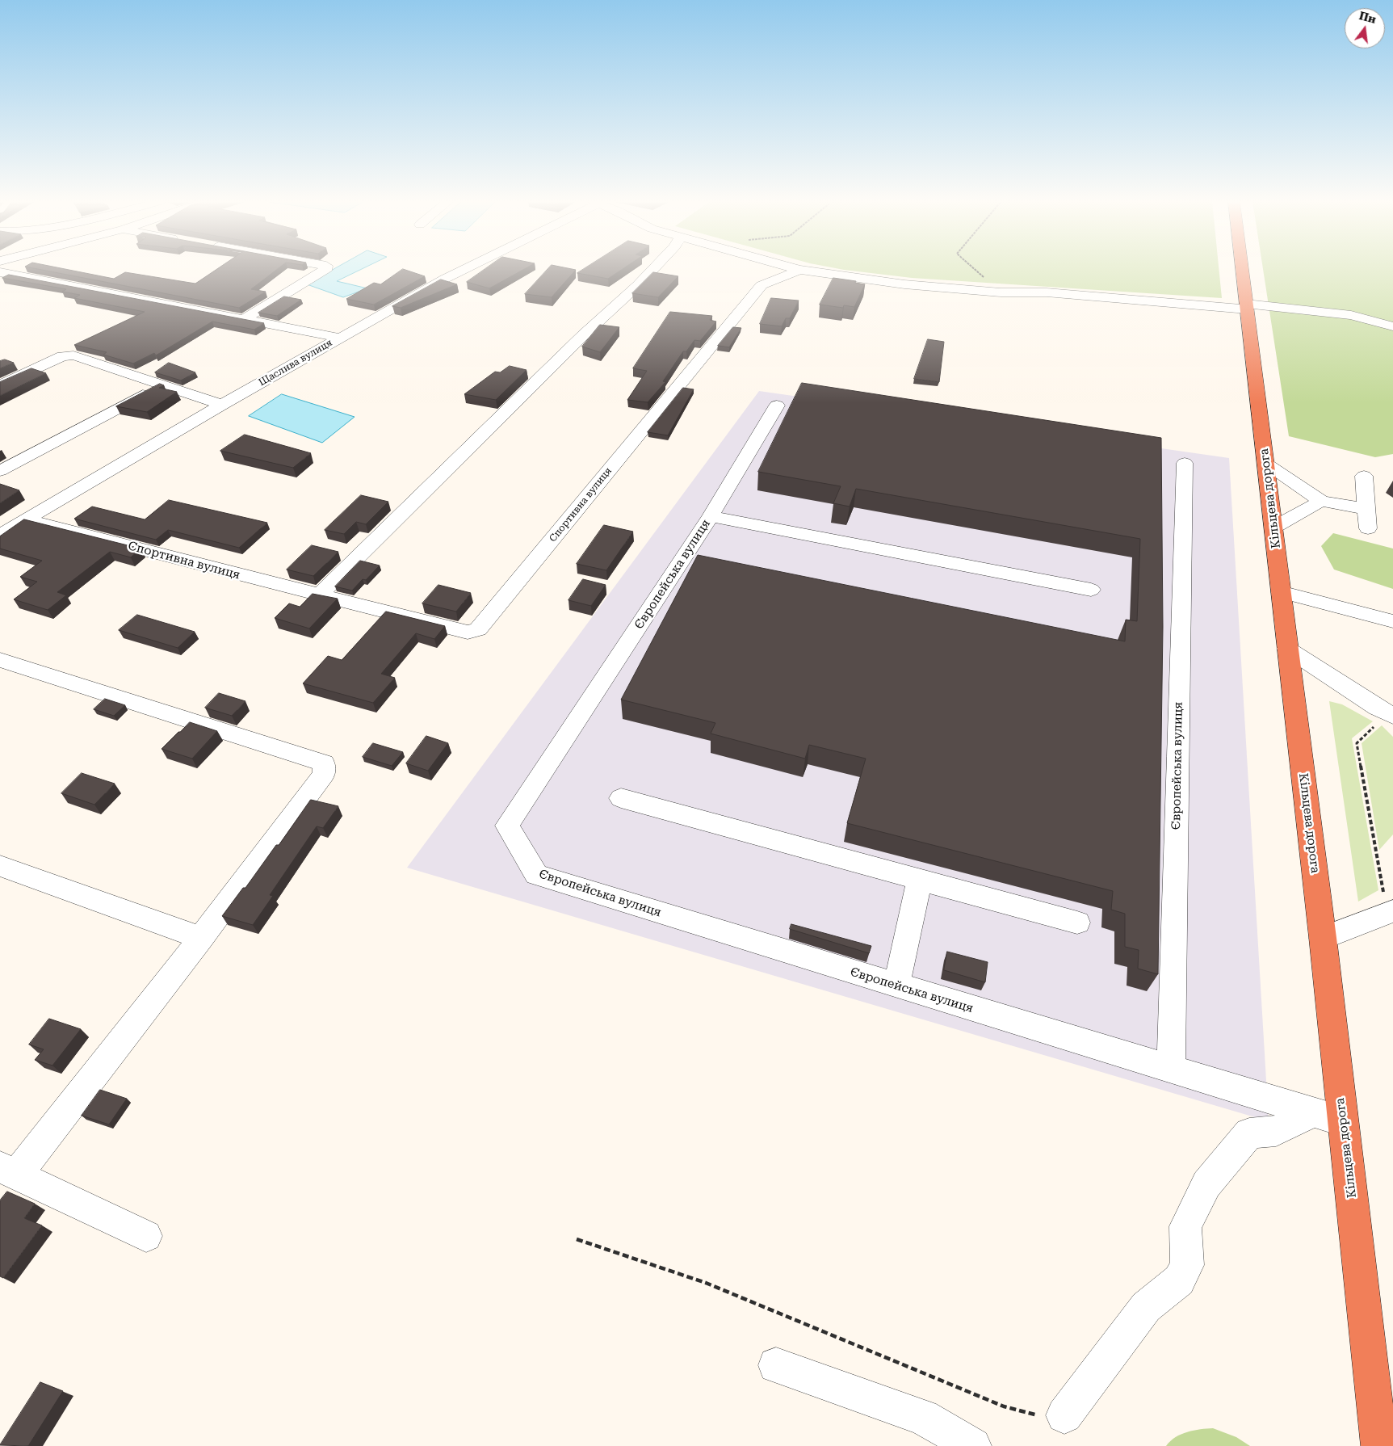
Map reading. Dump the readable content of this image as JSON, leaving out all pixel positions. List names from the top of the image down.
{
  "streets": {
    "highway": ["Кільцева дорога"],
    "street": ["Щаслива вулиця", "Спортивна вулиця", "Європейська вулиця"]
  },
  "crossings": [
    ["Щаслива вулиця", "Спортивна вулиця"],
    ["Кільцева дорога", "Європейська вулиця"]
  ],
  "north": "top"
}
